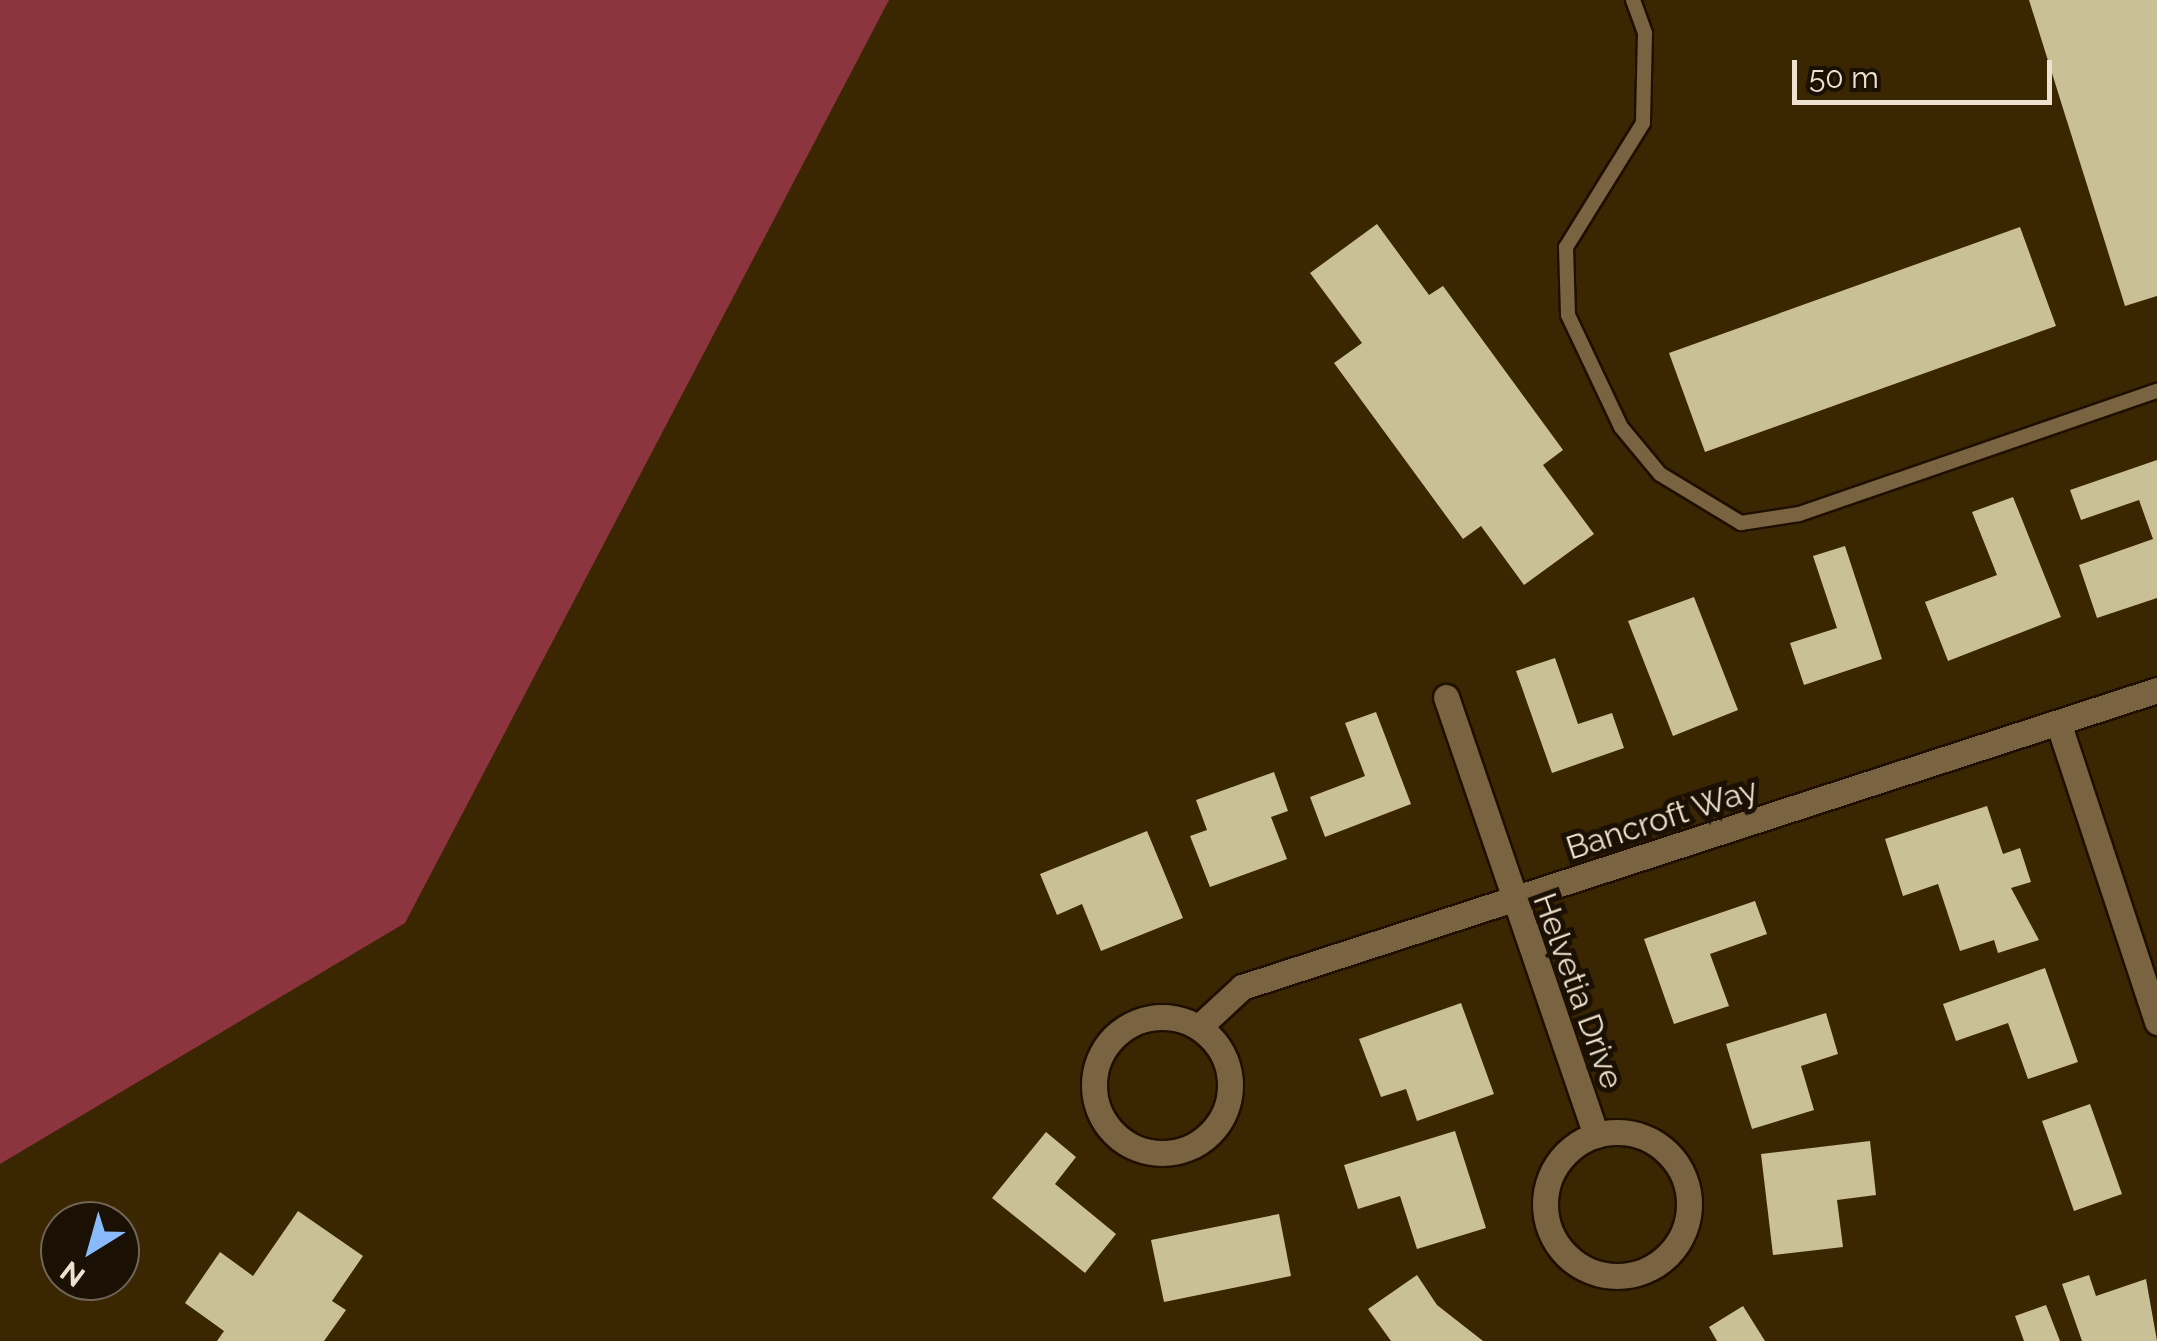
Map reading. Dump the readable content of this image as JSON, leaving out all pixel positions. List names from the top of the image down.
{
  "streets": {
    "street": ["Bancroft Way", "Helvetia Drive"]
  },
  "crossings": [
    ["Bancroft Way", "Helvetia Drive"]
  ],
  "scale_bar": "50 m",
  "north": "bottom left"
}
